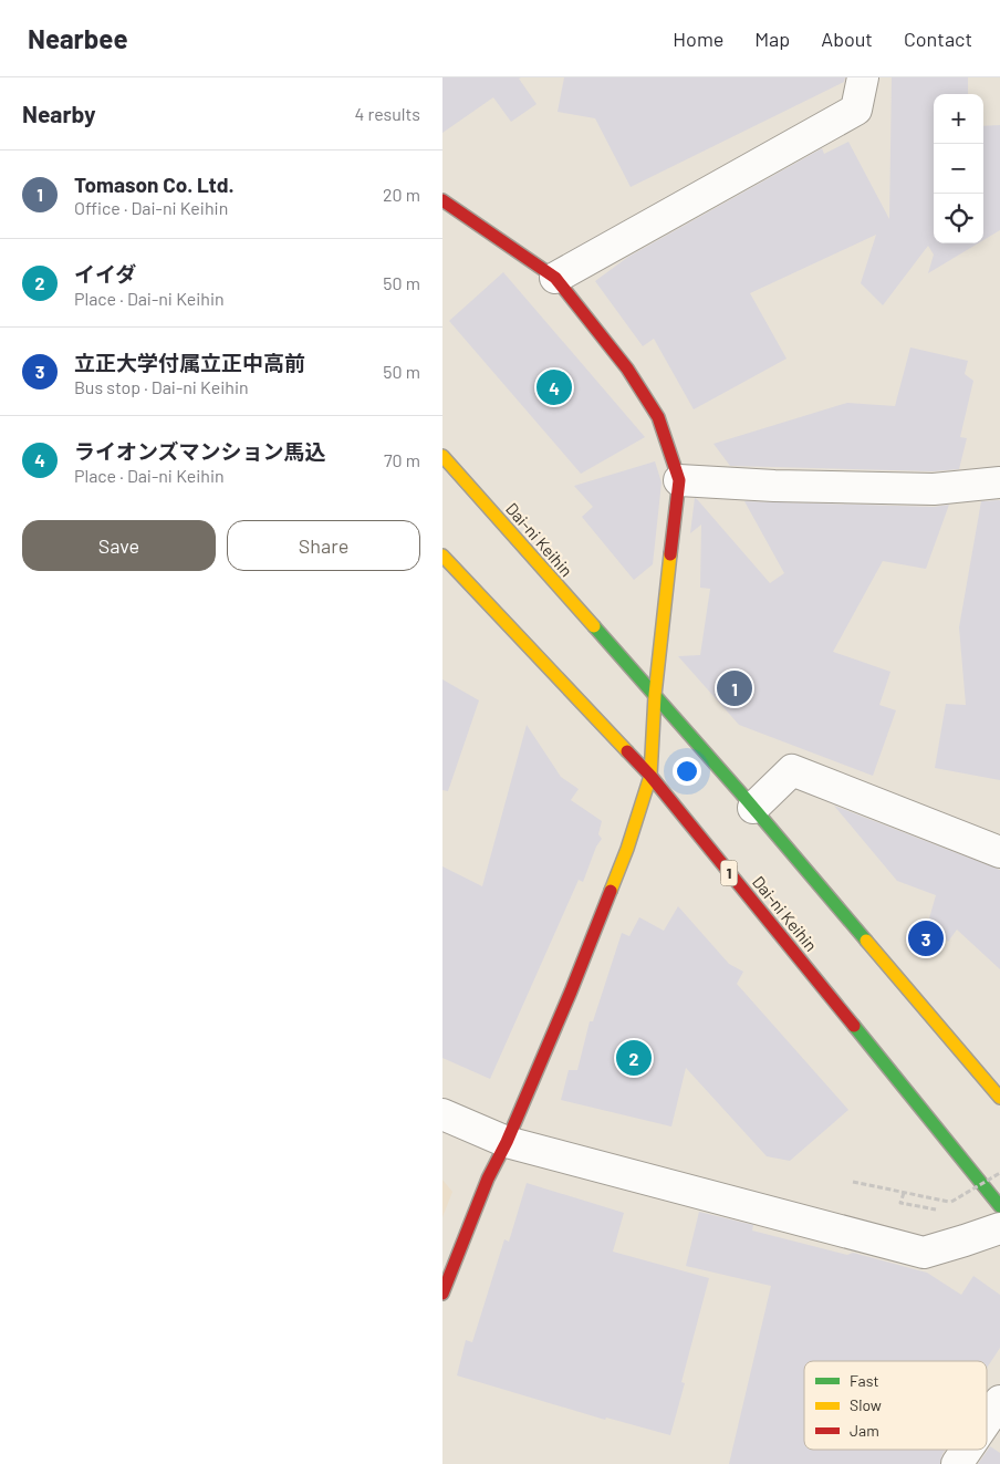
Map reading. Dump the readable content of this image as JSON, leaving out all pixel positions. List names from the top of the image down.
{
  "streets": {
    "main road": ["Dai-ni Keihin", "1"]
  },
  "legend": ["Fast", "Slow", "Jam"],
  "page": {
    "header": "Nearbee",
    "nav": [
      "Home",
      "Map",
      "About",
      "Contact"
    ],
    "heading": ["Nearby", "4 results"],
    "map_buttons": ["+", "−"],
    "list": [
      {
        "mark": "1",
        "name": "Tomason Co. Ltd.",
        "note": "Office · Dai-ni Keihin",
        "value": "20 m"
      },
      {
        "mark": "2",
        "name": "イイダ",
        "note": "Place · Dai-ni Keihin",
        "value": "50 m"
      },
      {
        "mark": "3",
        "name": "立正大学付属立正中高前",
        "note": "Bus stop · Dai-ni Keihin",
        "value": "50 m"
      },
      {
        "mark": "4",
        "name": "ライオンズマンション馬込",
        "note": "Place · Dai-ni Keihin",
        "value": "70 m"
      }
    ],
    "pins": [
      "4",
      "1",
      "3",
      "2"
    ],
    "buttons": ["Save", "Share"]
  }
}
